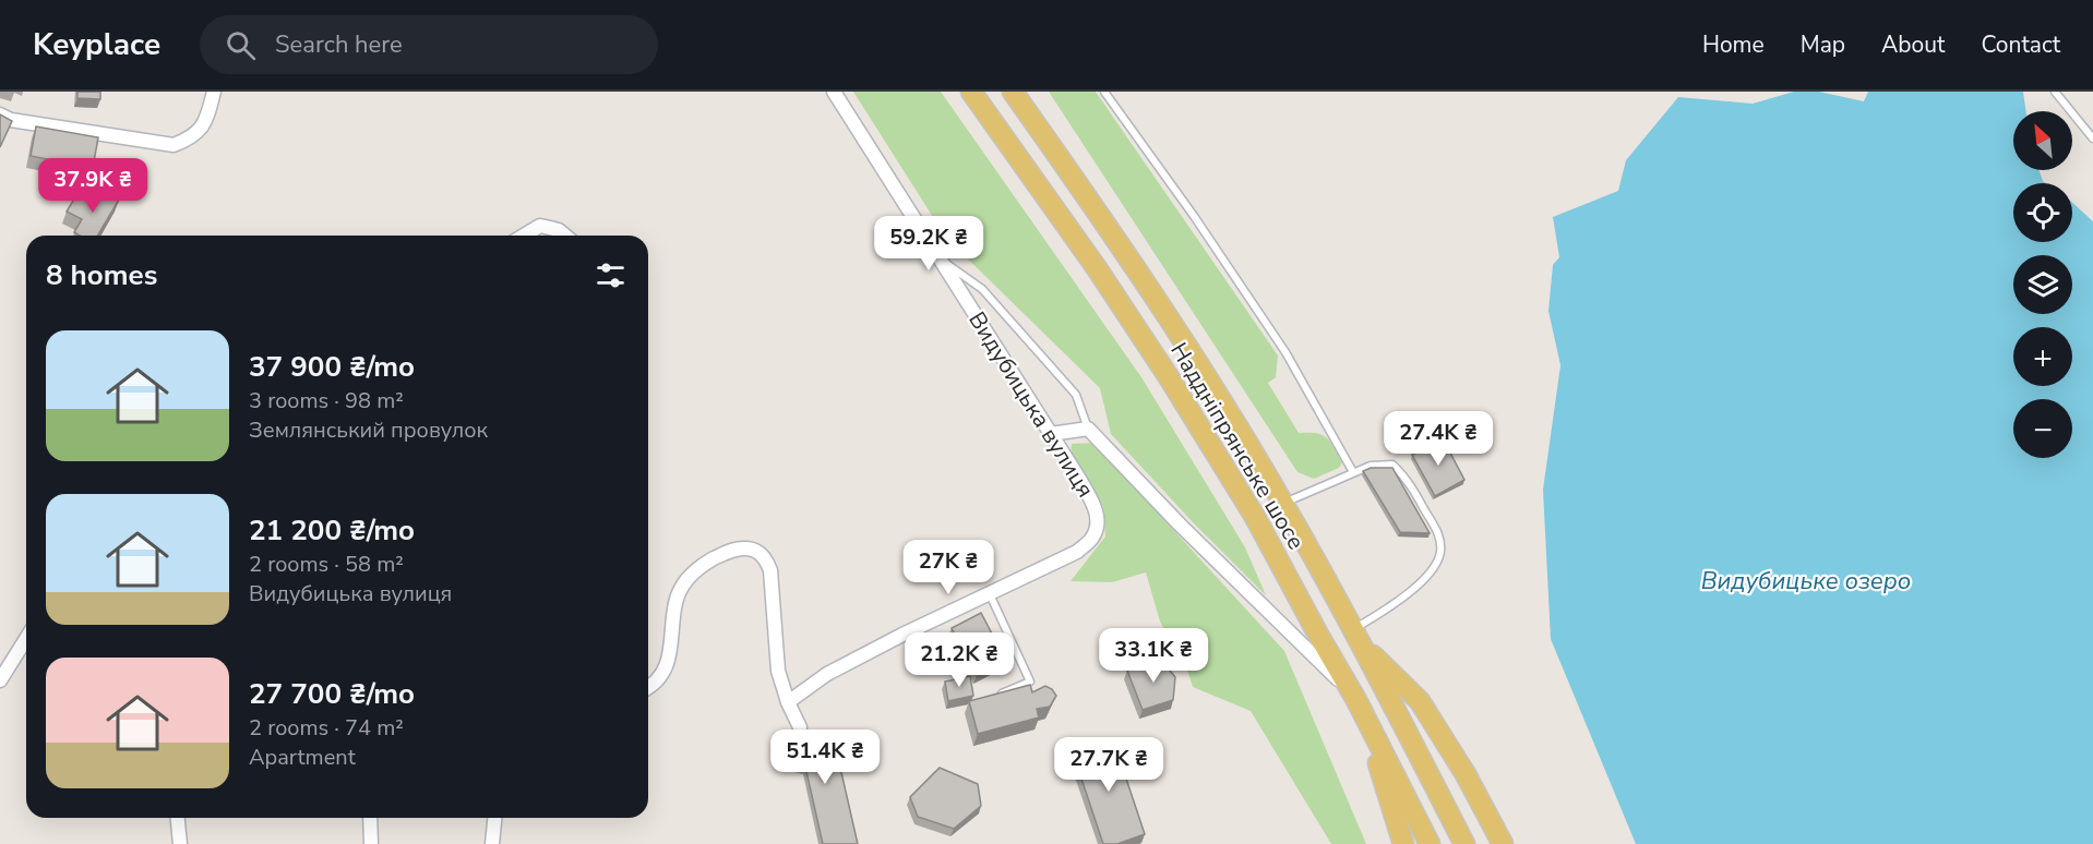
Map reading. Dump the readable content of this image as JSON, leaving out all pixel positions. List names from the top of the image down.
{
  "streets": {
    "main road": ["Наддніпрянське шосе"],
    "street": ["Видубицька вулиця"]
  },
  "water": ["Видубицьке озеро"],
  "north": "top left",
  "page": {
    "header": "Keyplace",
    "search": "Search here",
    "nav": [
      "Home",
      "Map",
      "About",
      "Contact"
    ],
    "map_buttons": ["+", "−"],
    "price": [
      "37.9K ₴",
      "59.2K ₴",
      "27.4K ₴",
      "27K ₴",
      "33.1K ₴",
      "21.2K ₴",
      "51.4K ₴",
      "27.7K ₴"
    ],
    "heading": "8 homes",
    "list": [
      {
        "name": "37 900 ₴/mo",
        "note": "3 rooms · 98 m² · Землянський провулок"
      },
      {
        "name": "21 200 ₴/mo",
        "note": "2 rooms · 58 m² · Видубицька вулиця"
      },
      {
        "name": "27 700 ₴/mo",
        "note": "2 rooms · 74 m² · Apartment"
      }
    ]
  }
}
